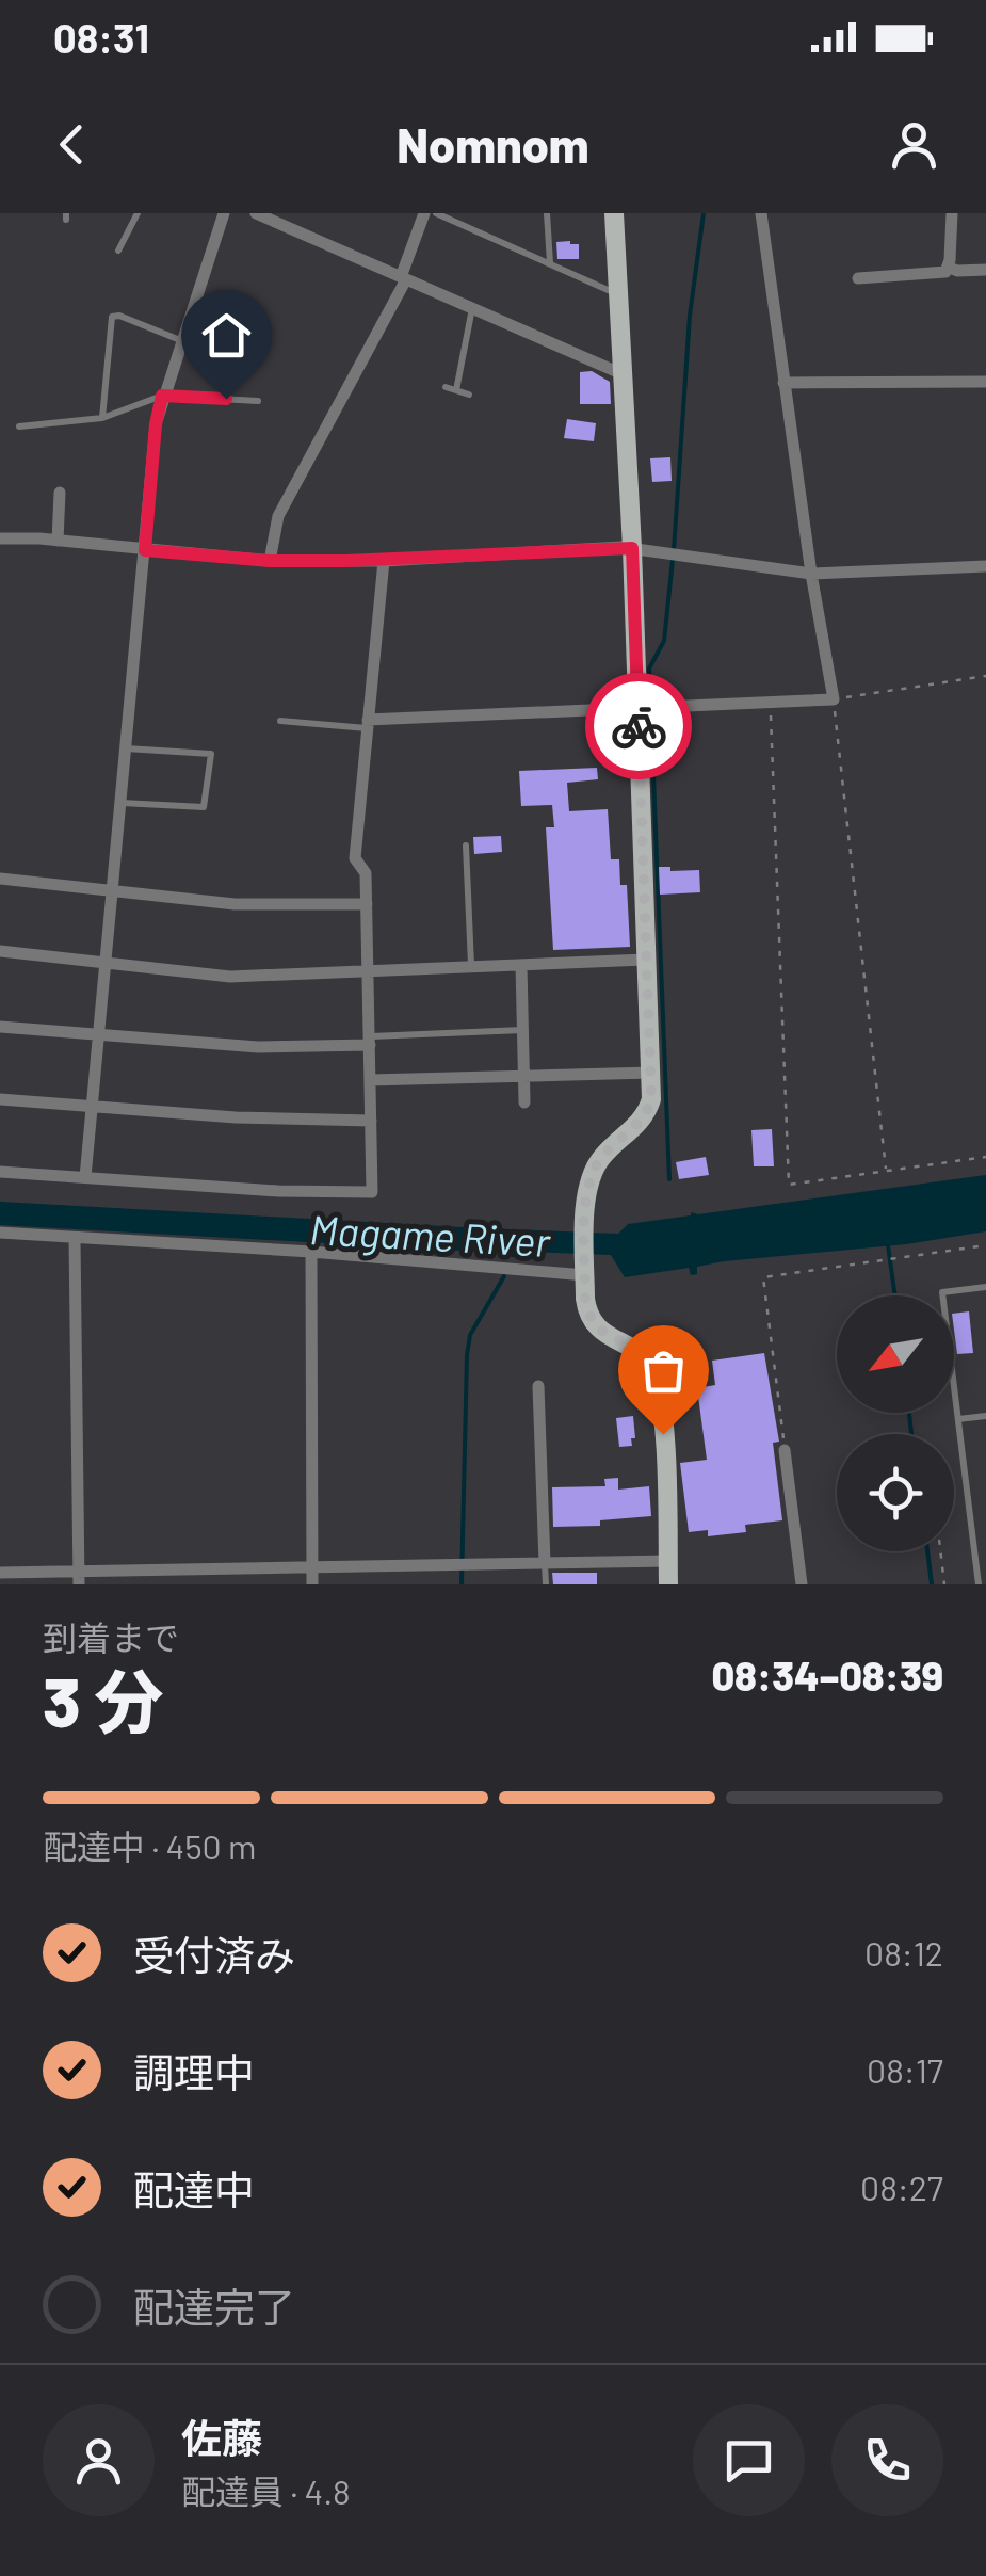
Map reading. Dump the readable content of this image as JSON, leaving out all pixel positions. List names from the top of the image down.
{
  "water": ["Magame River"],
  "north": "bottom left",
  "page": {
    "status": "08:31",
    "header": "Nomnom",
    "heading": ["3 分", "到着まで", "08:34–08:39"],
    "panel": ["佐藤", "配達員 · 4.8"],
    "bar": "配達中 · 450 m",
    "list": [
      ["受付済み", "08:12"],
      ["調理中", "08:17"],
      ["配達中", "08:27"],
      "配達完了"
    ]
  }
}
